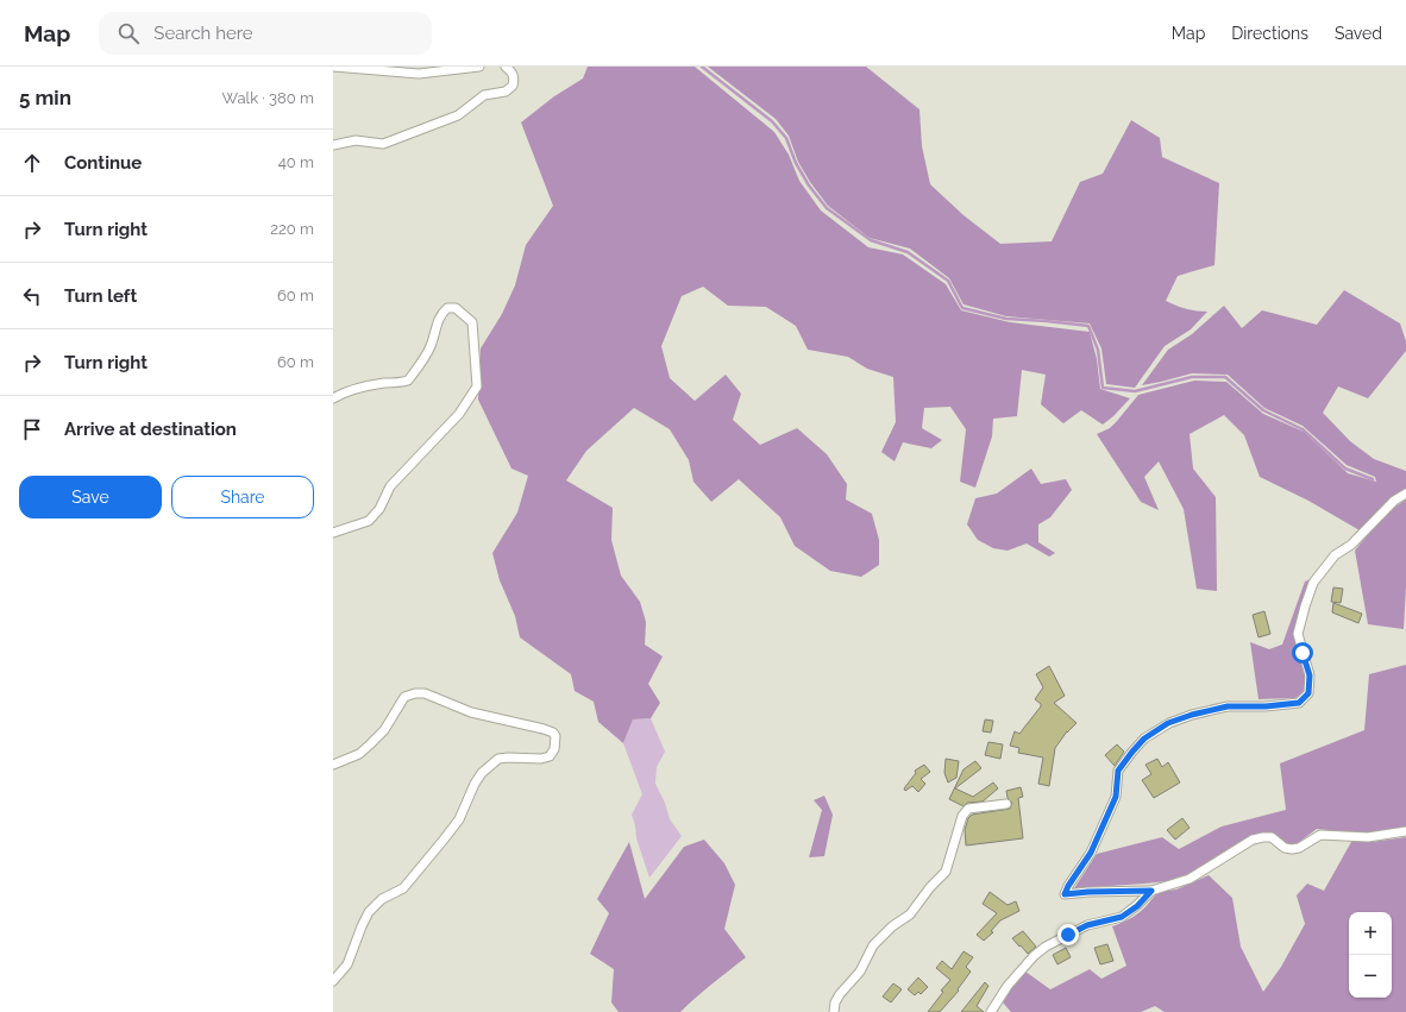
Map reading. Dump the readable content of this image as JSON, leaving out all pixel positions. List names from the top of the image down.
{
  "page": {
    "header": "Map",
    "search": "Search here",
    "nav": ["Map", "Directions", "Saved"],
    "heading": ["5 min", "Walk · 380 m"],
    "list": [
      ["Continue", "40 m"],
      ["Turn right", "220 m"],
      ["Turn left", "60 m"],
      ["Turn right", "60 m"],
      "Arrive at destination"
    ],
    "buttons": ["Save", "Share"],
    "map_buttons": ["+", "−"]
  }
}
